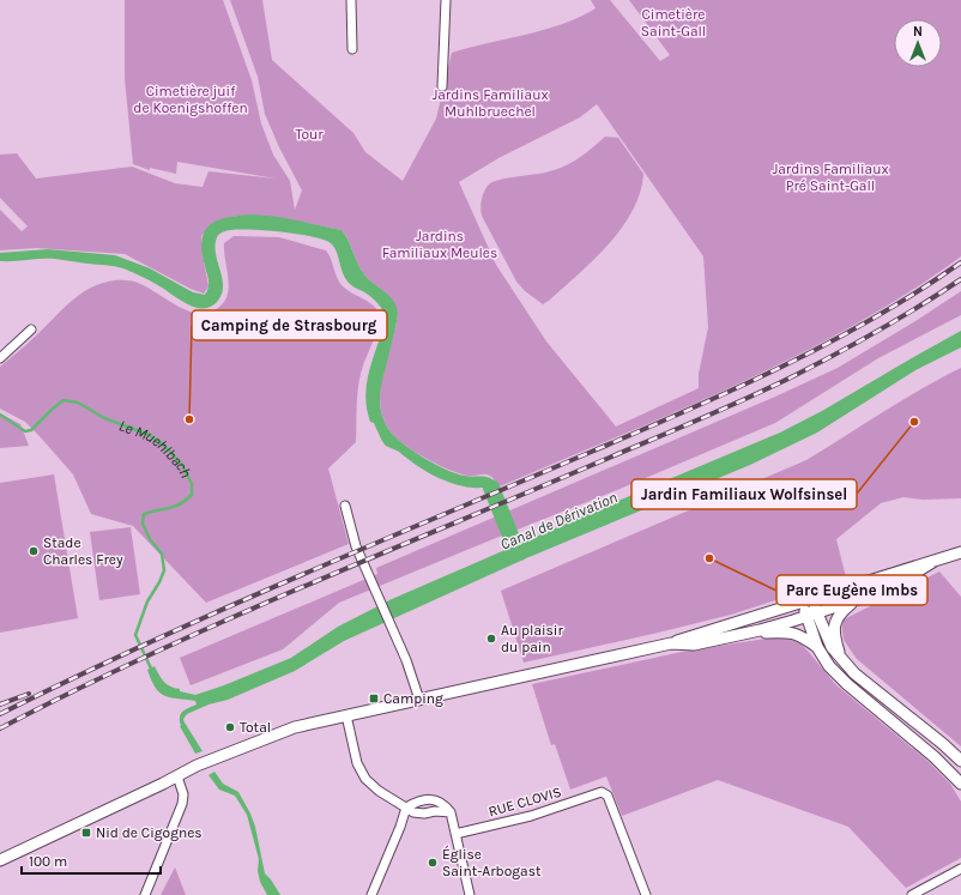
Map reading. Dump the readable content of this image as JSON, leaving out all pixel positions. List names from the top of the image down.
{
  "streets": {
    "street": ["RUE CLOVIS"]
  },
  "water": ["Le Muehlbach", "Canal de Dérivation"],
  "parks": [
    "Cimetière Saint-Gall",
    "Cimetière juif de Koenigshoffen",
    "Jardins Familiaux Muhlbruechel",
    "Tour",
    "Jardins Familiaux Pré Saint-Gall",
    "Jardins Familiaux Meules"
  ],
  "places": {
    "other": [
      "Camping de Strasbourg",
      "Jardin Familiaux Wolfsinsel",
      "Stade Charles Frey",
      "Parc Eugène Imbs",
      "Au plaisir du pain",
      "Total",
      "Église Saint-Arbogast"
    ],
    "transit": ["Camping", "Nid de Cigognes"]
  },
  "scale_bar": "100 m",
  "north": "top"
}
